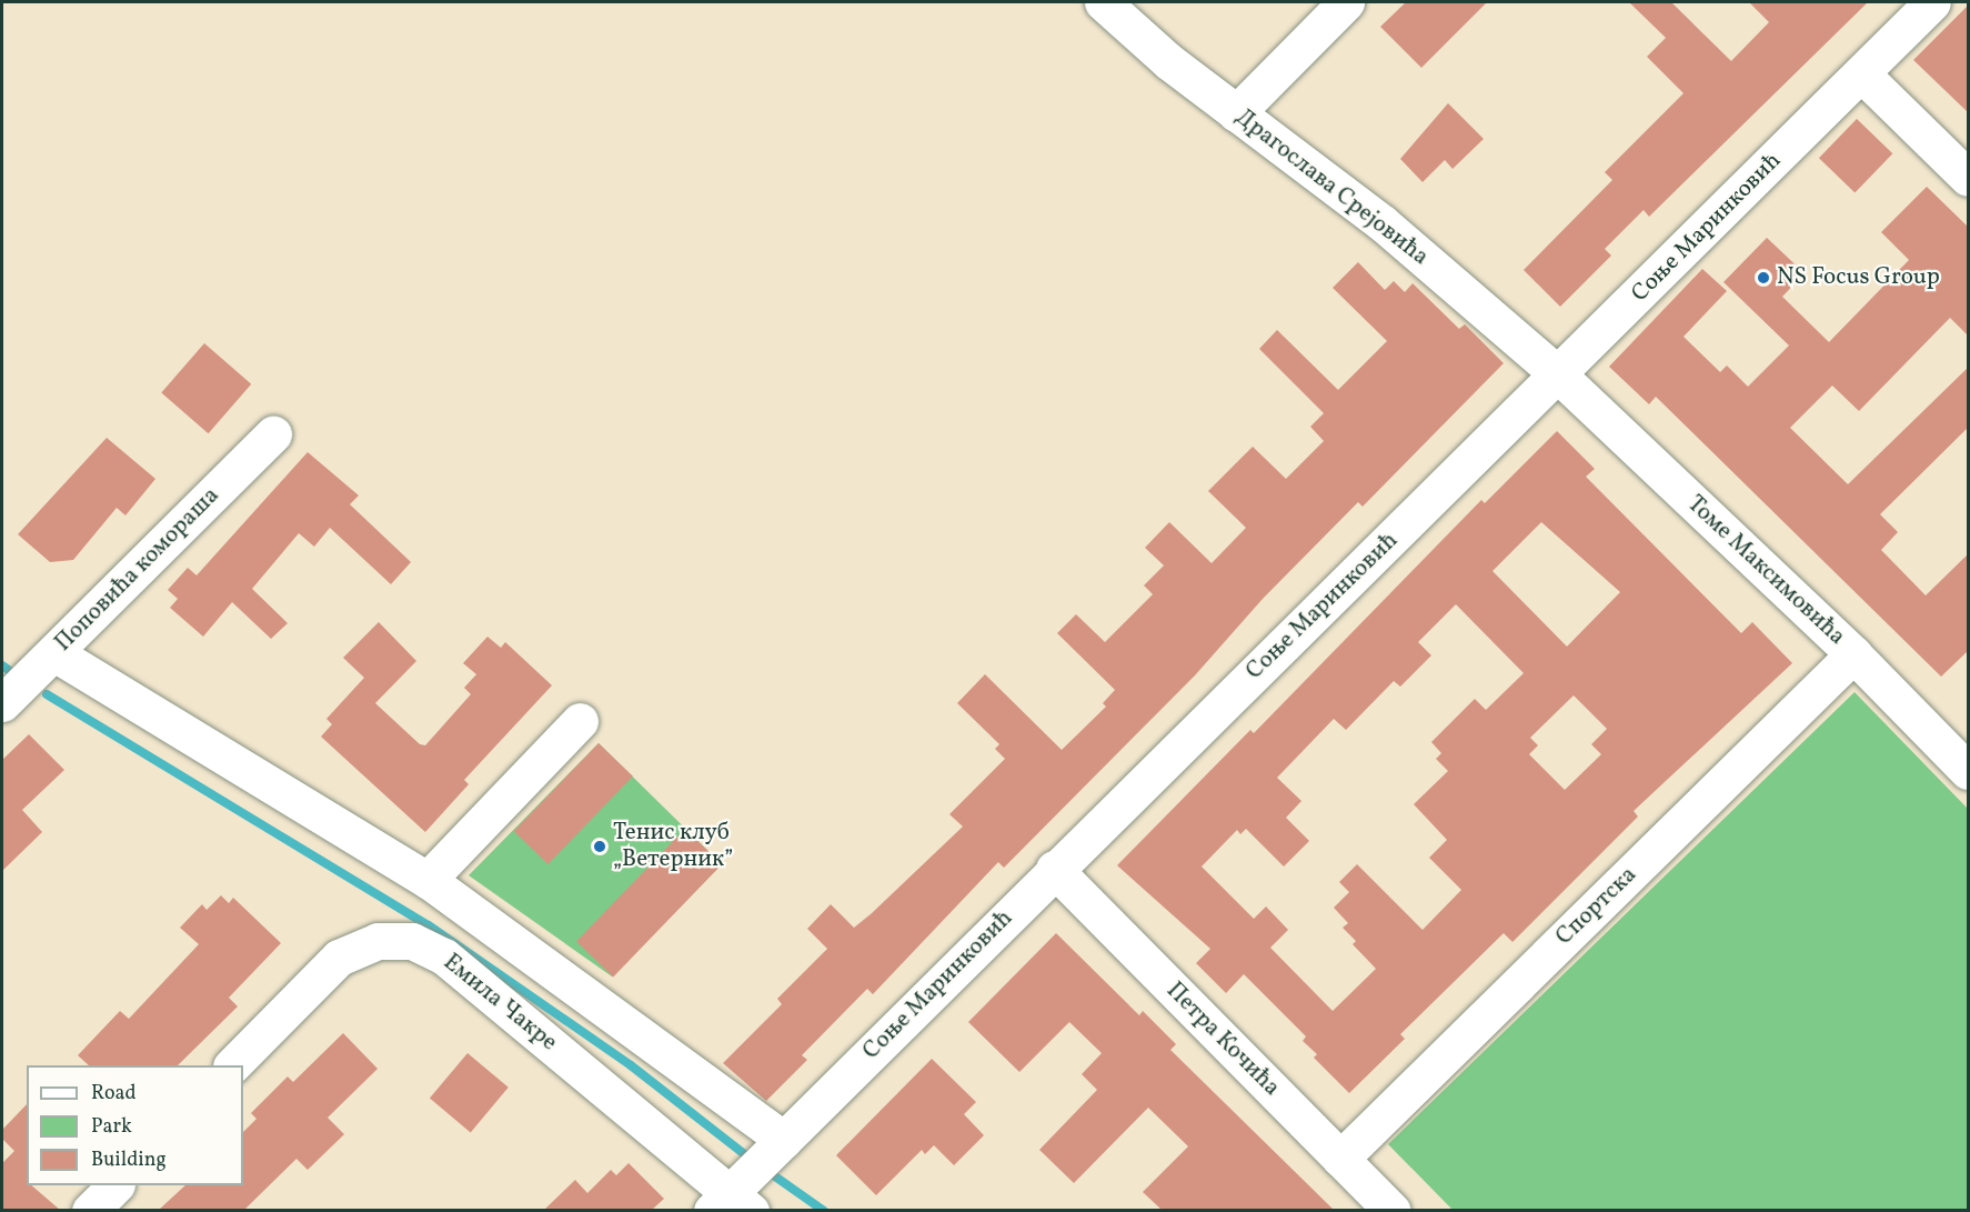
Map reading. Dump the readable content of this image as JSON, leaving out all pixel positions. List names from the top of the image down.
{
  "streets": {
    "street": [
      "Драгослава Срејовића",
      "Соње Маринковић",
      "Поповића комораша",
      "Томе Максимовића",
      "Спортска",
      "Емила Чакре",
      "Петра Кочића"
    ]
  },
  "crossings": [
    ["Драгослава Срејовића", "Соње Маринковић"],
    ["Драгослава Срејовића", "Томе Максимовића"],
    ["Соње Маринковић", "Томе Максимовића"],
    ["Соње Маринковић", "Емила Чакре"],
    ["Соње Маринковић", "Петра Кочића"],
    ["Томе Максимовића", "Спортска"],
    ["Спортска", "Петра Кочића"]
  ],
  "places": ["NS Focus Group", "Тенис клуб „Ветерник”"],
  "legend": ["Road", "Park", "Building"]
}
